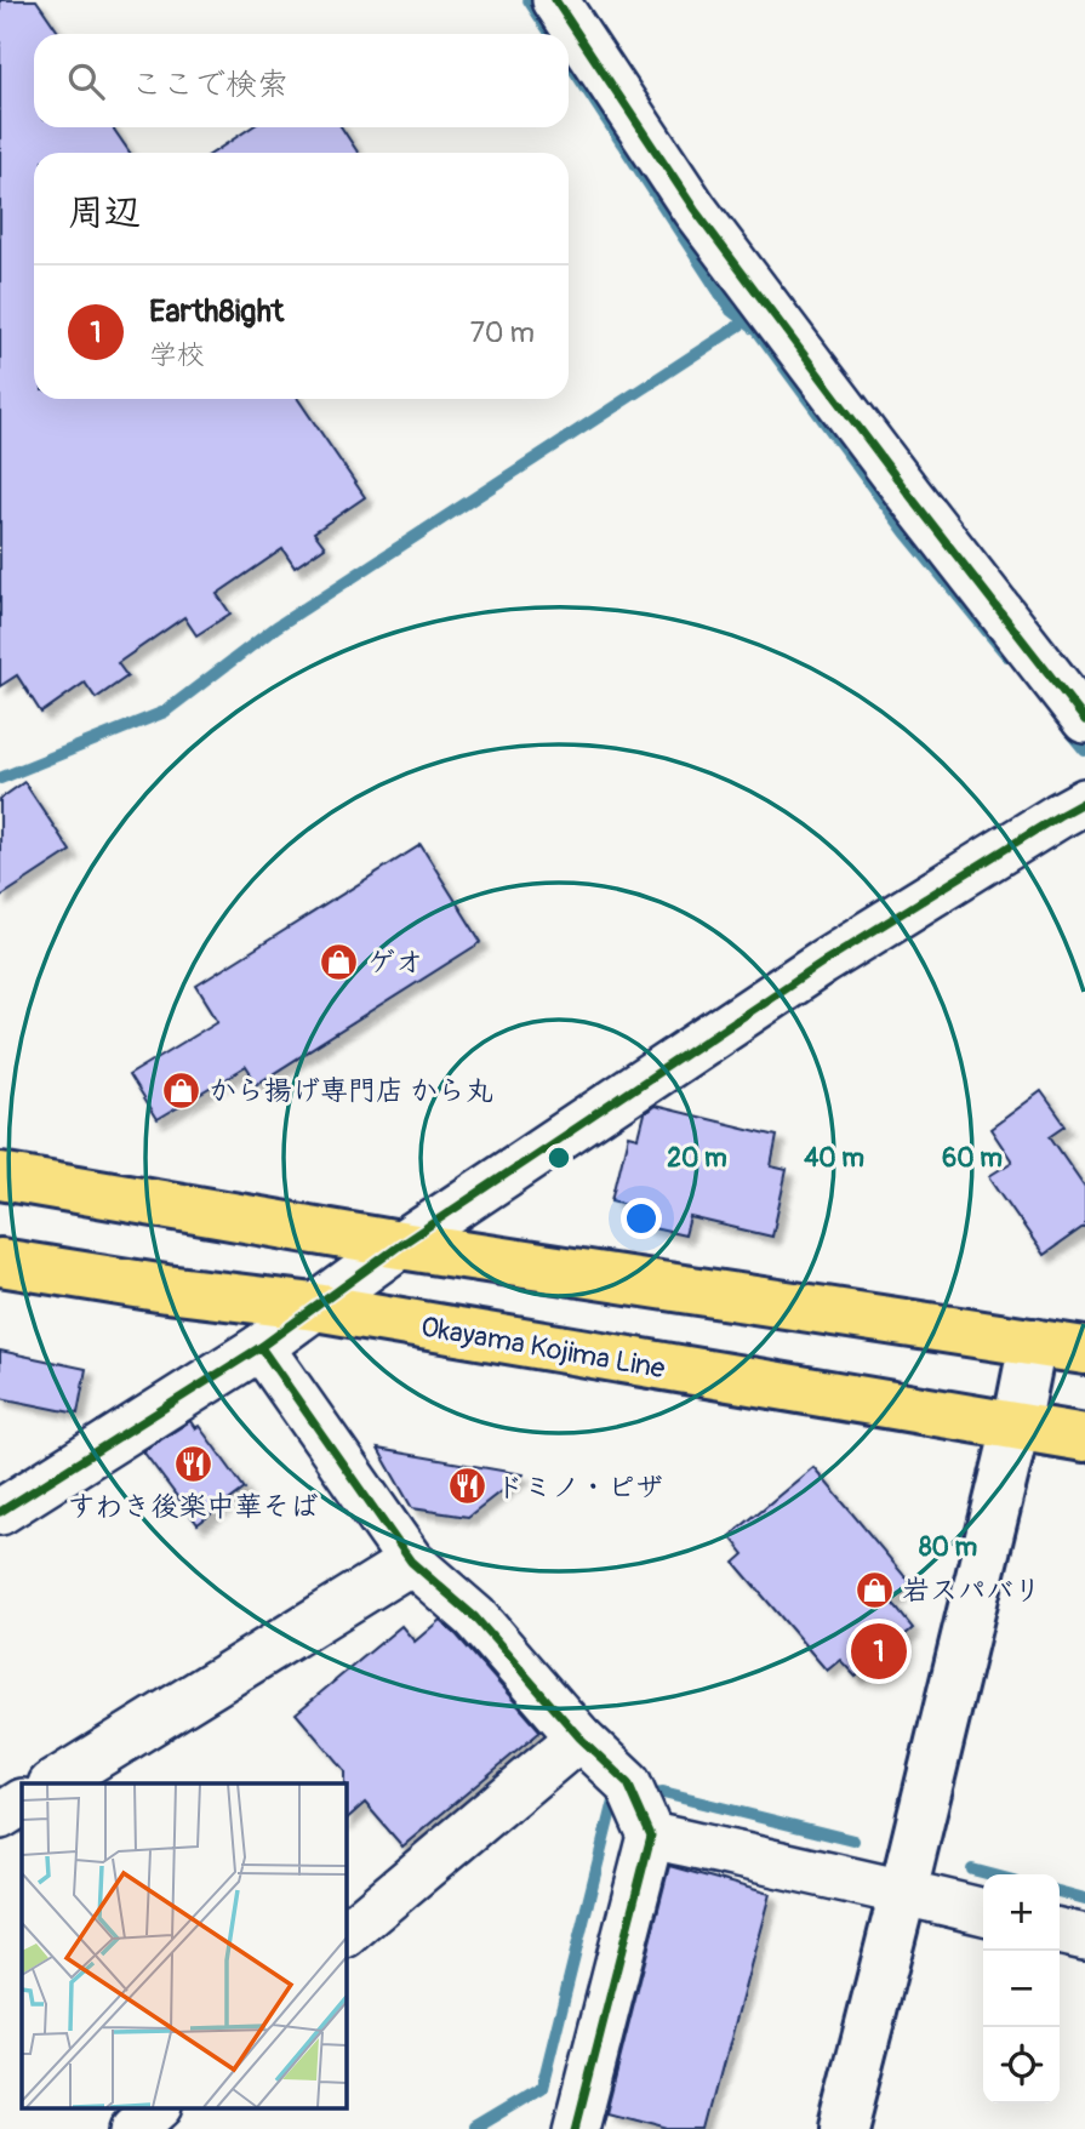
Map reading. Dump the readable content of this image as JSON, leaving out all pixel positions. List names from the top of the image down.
{
  "streets": {
    "main road": ["Okayama Kojima Line"]
  },
  "places": {
    "shop": ["ゲオ", "から揚げ専門店 から丸", "岩スパバリ"],
    "restaurant": ["すわき後楽中華そば", "ドミノ・ピザ"]
  },
  "page": {
    "search": "ここで検索",
    "heading": "周辺",
    "list": [
      {
        "mark": "1",
        "name": "Earth8ight",
        "note": "学校",
        "value": "70 m"
      }
    ],
    "pins": "1",
    "map_buttons": ["+", "−"]
  },
  "rings": [
    "20 m",
    "40 m",
    "60 m",
    "80 m"
  ]
}
